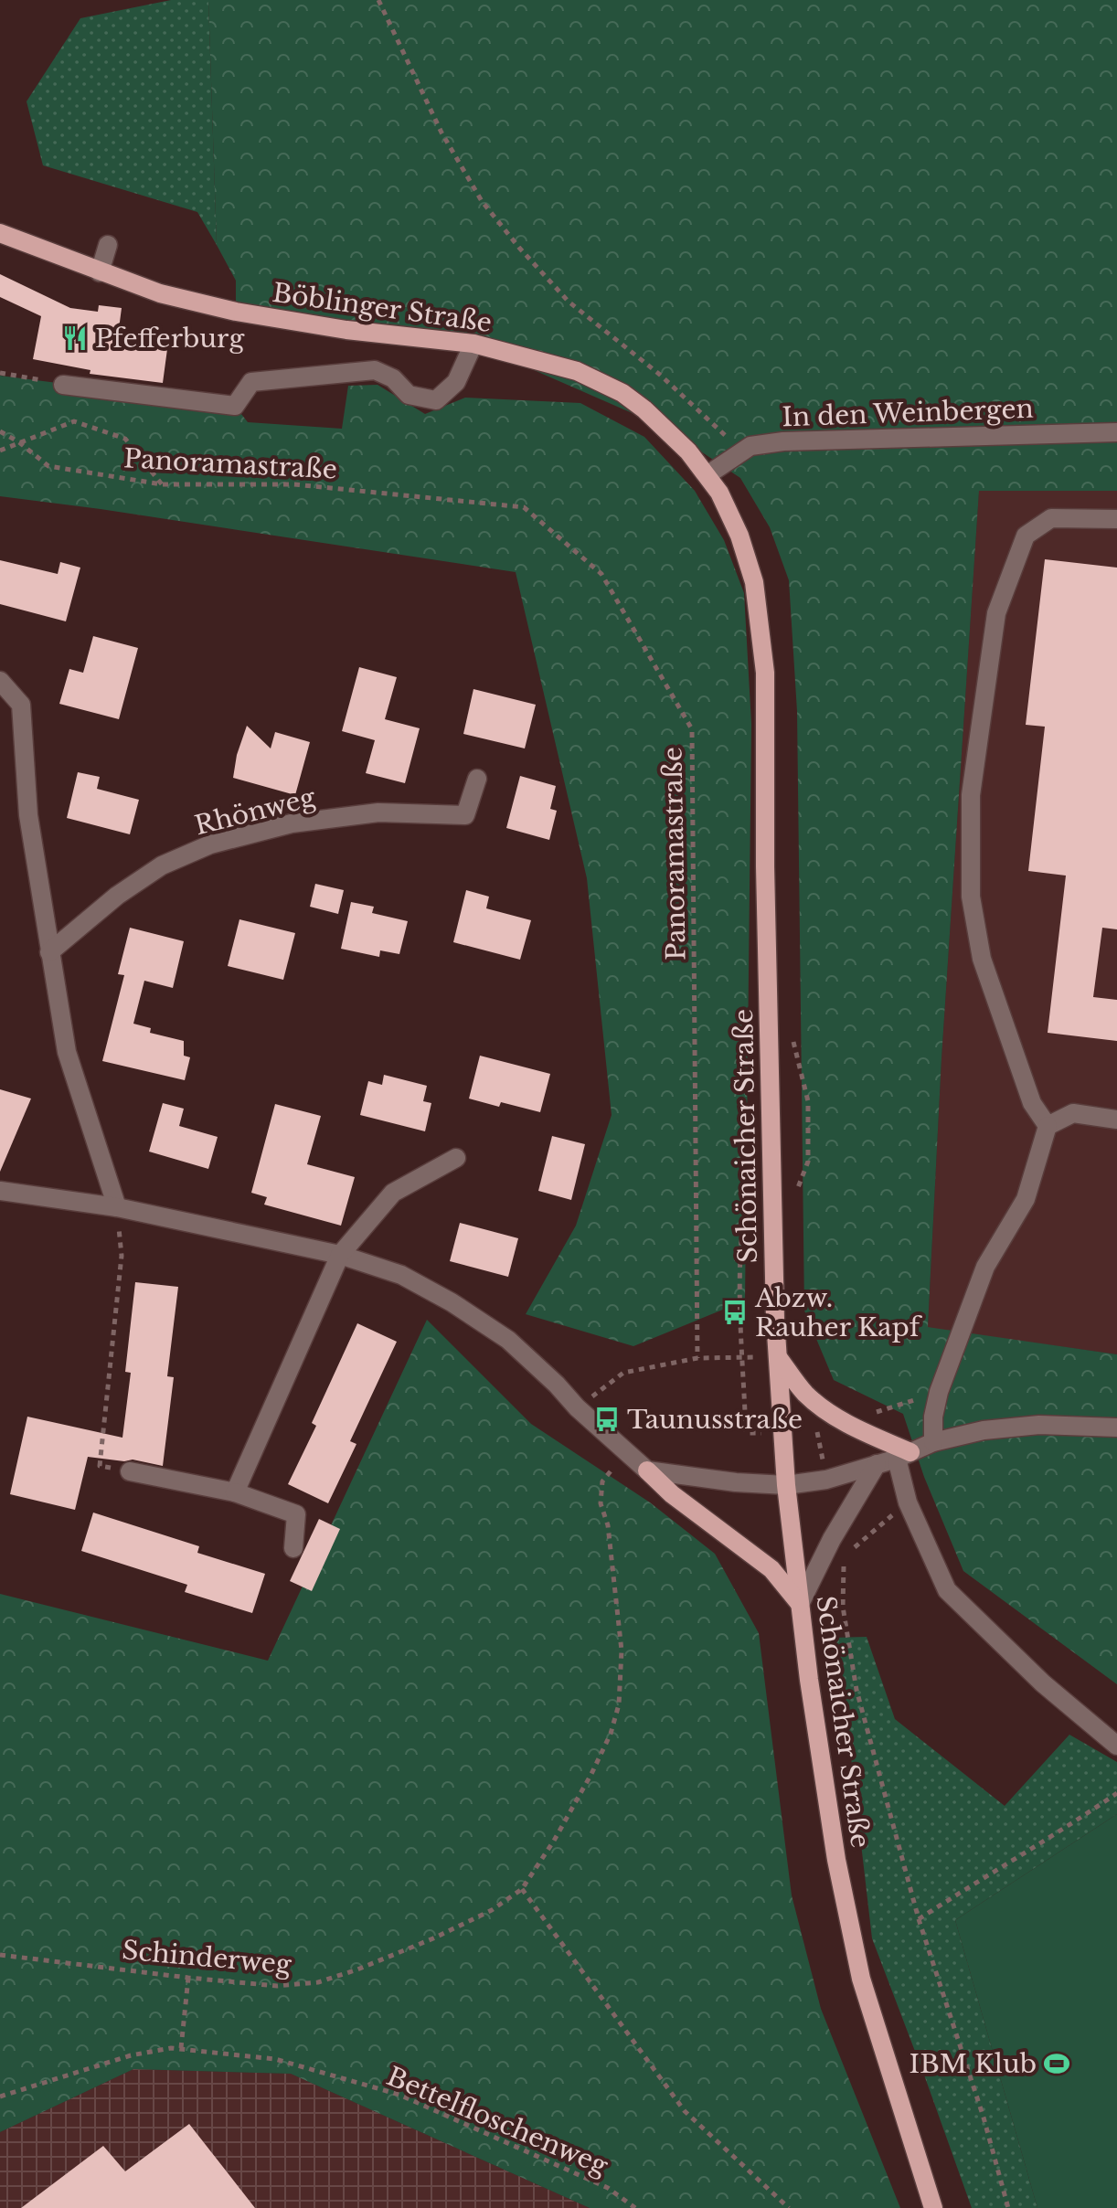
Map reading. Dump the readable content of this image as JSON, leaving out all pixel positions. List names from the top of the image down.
{
  "streets": {
    "main road": ["Böblinger Straße", "Schönaicher Straße"],
    "street": ["In den Weinbergen", "Rhönweg"],
    "path": ["Panoramastraße", "Schinderweg", "Bettelfloschenweg"]
  },
  "crossings": [
    ["Böblinger Straße", "In den Weinbergen"],
    ["Böblinger Straße", "Schönaicher Straße"]
  ],
  "places": {
    "restaurant": ["Pfefferburg"],
    "bus stop": ["Abzw. Rauher Kapf", "Taunusstraße"],
    "sports": ["IBM Klub"]
  }
}
